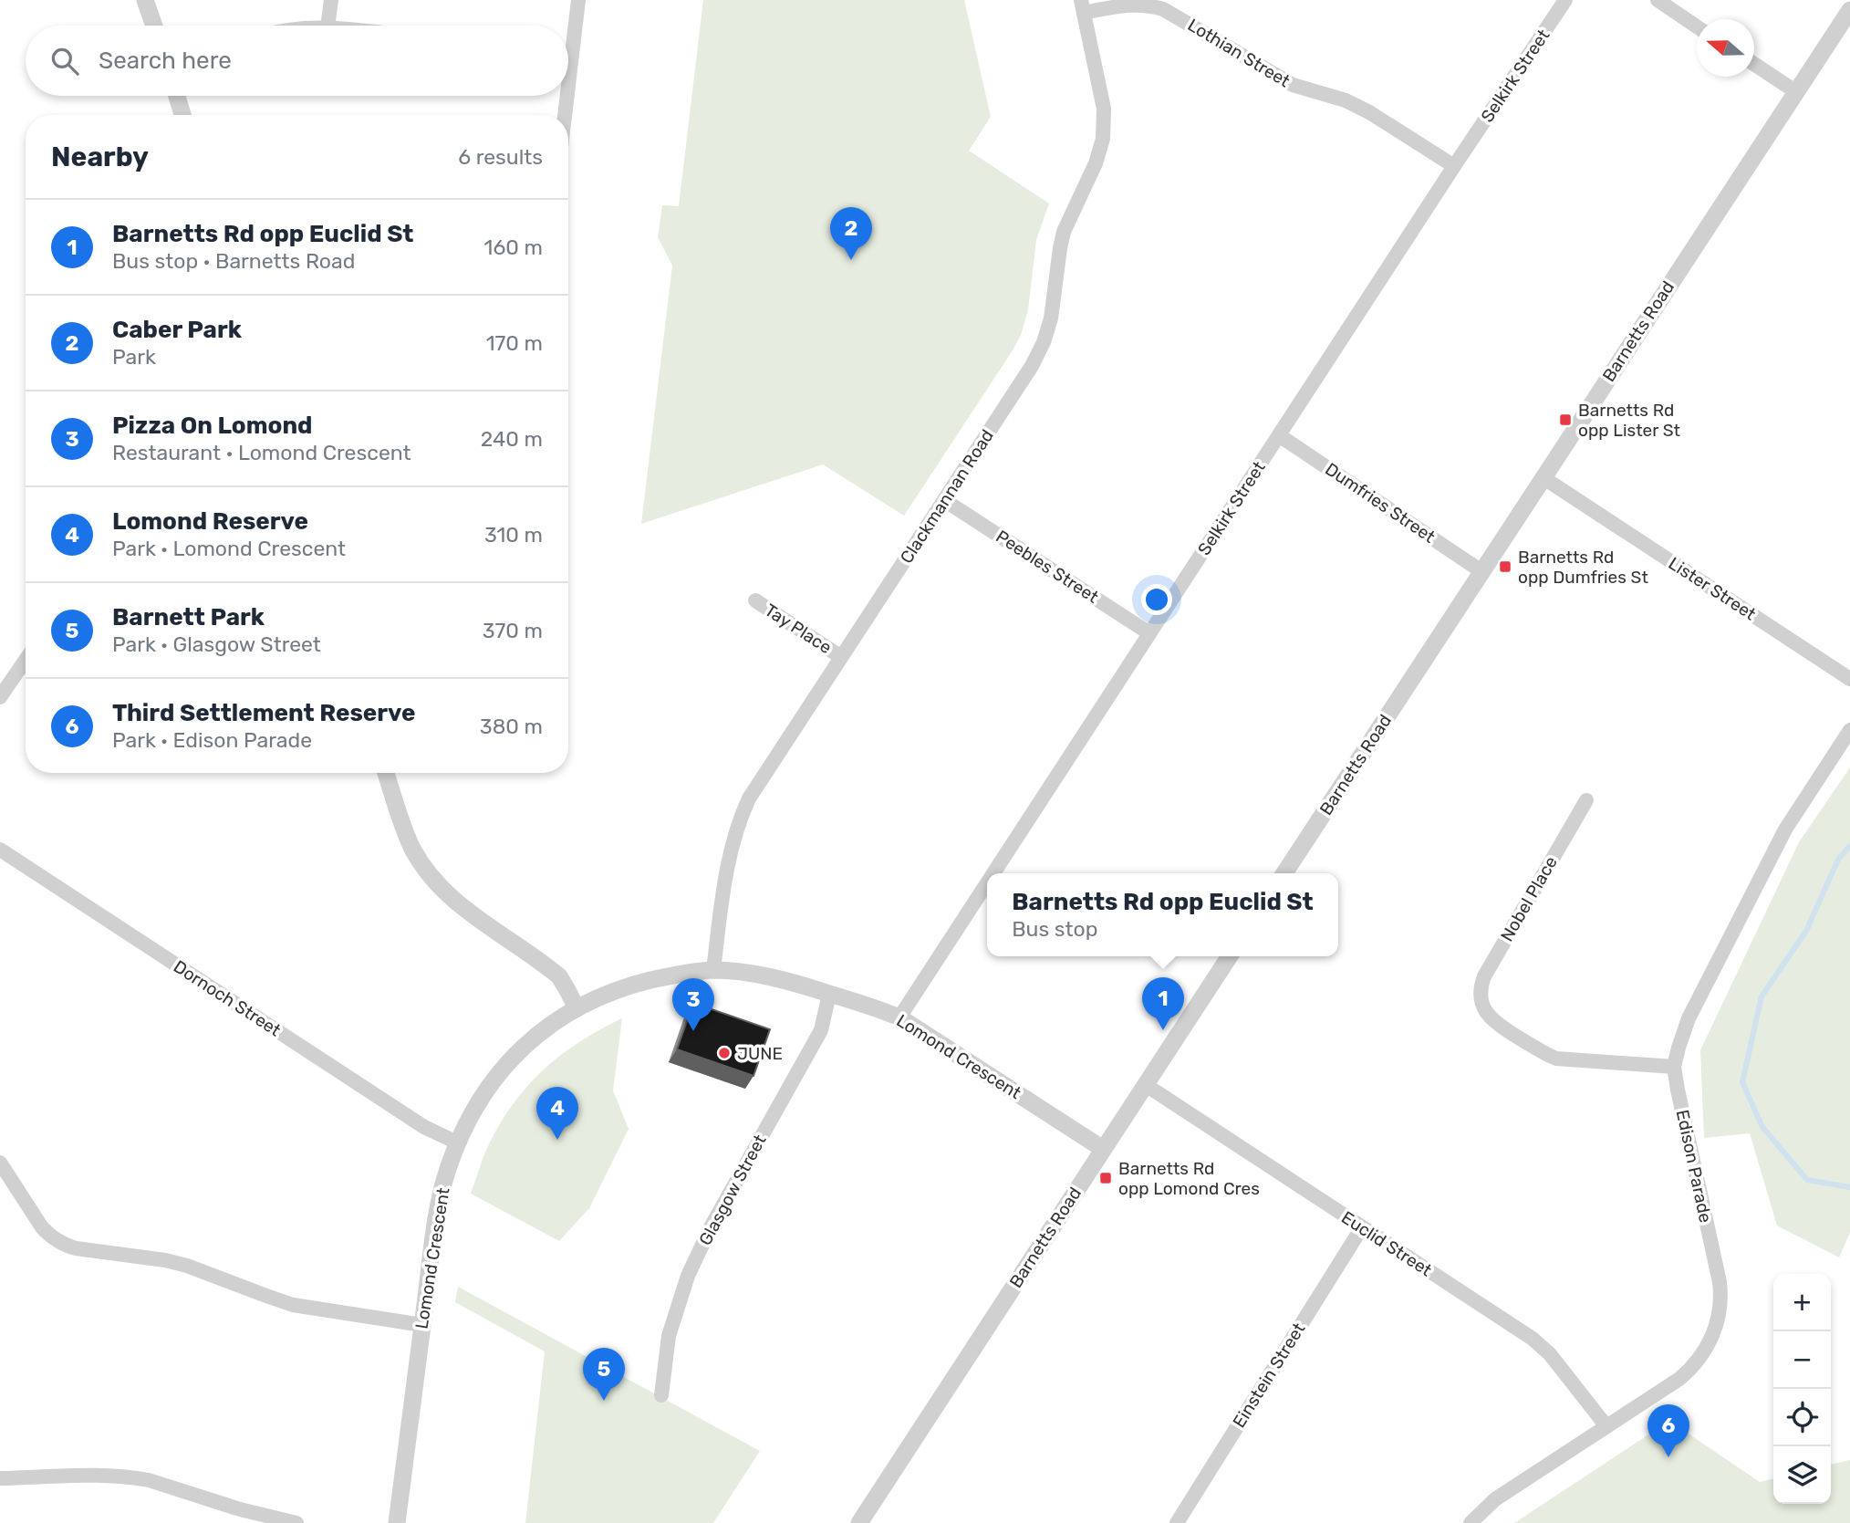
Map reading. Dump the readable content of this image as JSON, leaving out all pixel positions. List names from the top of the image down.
{
  "streets": {
    "street": [
      "Lothian Street",
      "Selkirk Street",
      "Barnetts Road",
      "Clackmannan Road",
      "Dumfries Street",
      "Peebles Street",
      "Lister Street",
      "Tay Place",
      "Nobel Place",
      "Dornoch Street",
      "Lomond Crescent",
      "Edison Parade",
      "Glasgow Street",
      "Euclid Street",
      "Einstein Street"
    ]
  },
  "crossings": [
    ["Lothian Street", "Selkirk Street"],
    ["Lothian Street", "Clackmannan Road"],
    ["Selkirk Street", "Dumfries Street"],
    ["Selkirk Street", "Peebles Street"],
    ["Selkirk Street", "Lomond Crescent"],
    ["Barnetts Road", "Dumfries Street"],
    ["Barnetts Road", "Lister Street"],
    ["Barnetts Road", "Lomond Crescent"],
    ["Barnetts Road", "Euclid Street"],
    ["Clackmannan Road", "Peebles Street"],
    ["Clackmannan Road", "Tay Place"],
    ["Clackmannan Road", "Lomond Crescent"],
    ["Dornoch Street", "Lomond Crescent"],
    ["Lomond Crescent", "Glasgow Street"],
    ["Edison Parade", "Euclid Street"],
    ["Euclid Street", "Einstein Street"]
  ],
  "places": {
    "transit": ["Barnetts Rd opp Lister St", "Barnetts Rd opp Dumfries St", "Barnetts Rd opp Lomond Cres"],
    "other": ["JUNE"]
  },
  "north": "left",
  "page": {
    "search": "Search here",
    "heading": ["Nearby", "6 results"],
    "list": [
      {
        "mark": "1",
        "name": "Barnetts Rd opp Euclid St",
        "note": "Bus stop · Barnetts Road",
        "value": "160 m"
      },
      {
        "mark": "2",
        "name": "Caber Park",
        "note": "Park",
        "value": "170 m"
      },
      {
        "mark": "3",
        "name": "Pizza On Lomond",
        "note": "Restaurant · Lomond Crescent",
        "value": "240 m"
      },
      {
        "mark": "4",
        "name": "Lomond Reserve",
        "note": "Park · Lomond Crescent",
        "value": "310 m"
      },
      {
        "mark": "5",
        "name": "Barnett Park",
        "note": "Park · Glasgow Street",
        "value": "370 m"
      },
      {
        "mark": "6",
        "name": "Third Settlement Reserve",
        "note": "Park · Edison Parade",
        "value": "380 m"
      }
    ],
    "pins": [
      "2",
      "1",
      "3",
      "4",
      "5",
      "6"
    ],
    "popup": ["Barnetts Rd opp Euclid St", "Bus stop"],
    "map_buttons": ["+", "−"]
  }
}
